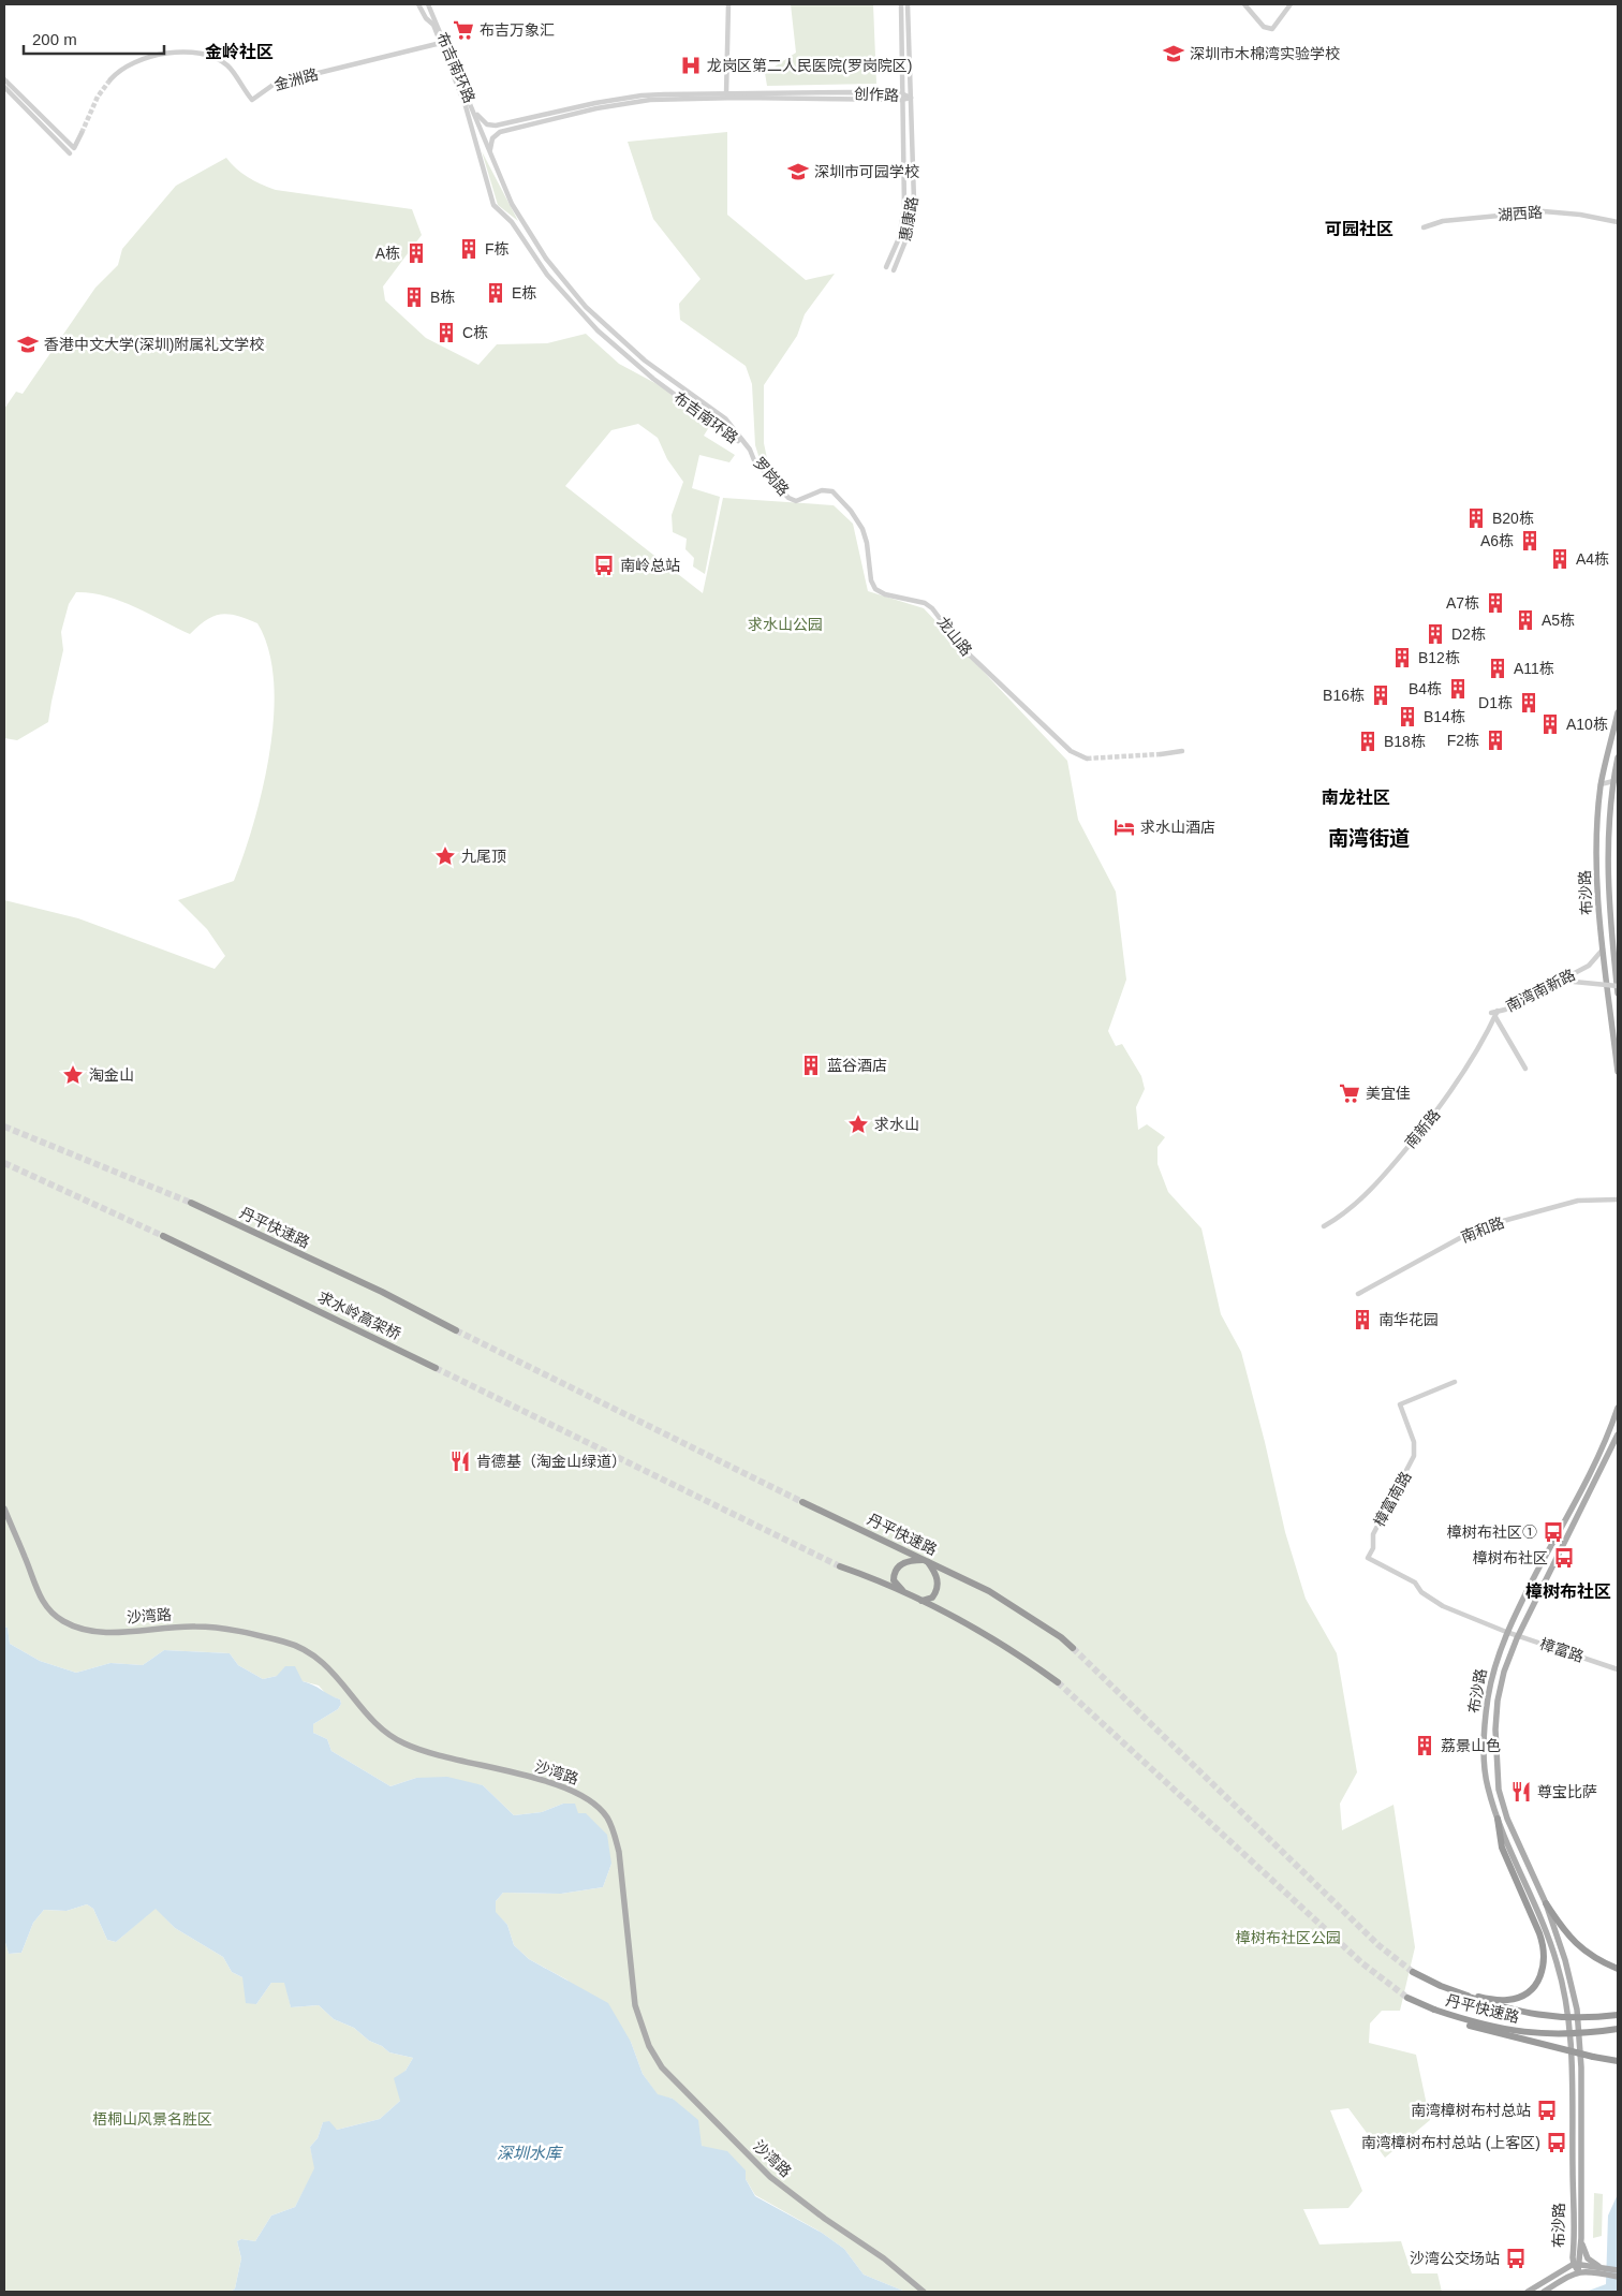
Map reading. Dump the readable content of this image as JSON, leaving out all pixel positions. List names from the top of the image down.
{
  "streets": {
    "highway": ["丹平快速路", "求水岭高架桥"],
    "main road": ["布沙路", "沙湾路"],
    "street": [
      "布吉南环路",
      "金洲路",
      "创作路",
      "湖西路",
      "惠康路",
      "罗岗路",
      "龙山路",
      "南湾南新路",
      "南新路",
      "南和路",
      "樟富南路",
      "樟富路"
    ]
  },
  "crossings": [
    ["布吉南环路", "金洲路"],
    ["布吉南环路", "创作路"],
    ["布吉南环路", "罗岗路"],
    ["创作路", "惠康路"],
    ["罗岗路", "龙山路"],
    ["布沙路", "南湾南新路"],
    ["布沙路", "樟富南路"],
    ["布沙路", "樟富路"],
    ["南湾南新路", "南新路"],
    ["丹平快速路", "求水岭高架桥"],
    ["樟富南路", "樟富路"]
  ],
  "districts": [
    "金岭社区",
    "可园社区",
    "南龙社区",
    "南湾街道",
    "樟树布社区"
  ],
  "water": ["深圳水库"],
  "parks": ["求水山公园", "樟树布社区公园", "梧桐山风景名胜区"],
  "places": {
    "supermarket": ["布吉万象汇", "美宜佳"],
    "school or university": ["深圳市木棉湾实验学校", "深圳市可园学校", "香港中文大学(深圳)附属礼文学校"],
    "hospital": ["龙岗区第二人民医院(罗岗院区)"],
    "building": [
      "F栋",
      "A栋",
      "E栋",
      "B栋",
      "C栋",
      "B20栋",
      "A6栋",
      "A4栋",
      "A7栋",
      "A5栋",
      "D2栋",
      "B12栋",
      "A11栋",
      "B4栋",
      "B16栋",
      "D1栋",
      "B14栋",
      "A10栋",
      "F2栋",
      "B18栋",
      "蓝谷酒店",
      "南华花园",
      "荔景山色"
    ],
    "bus stop": [
      "南岭总站",
      "樟树布社区①",
      "樟树布社区",
      "南湾樟树布村总站",
      "南湾樟树布村总站 (上客区)",
      "沙湾公交场站"
    ],
    "hotel": ["求水山酒店"],
    "place": ["九尾顶", "淘金山", "求水山"],
    "restaurant": ["肯德基（淘金山绿道）", "尊宝比萨"]
  },
  "scale_bar": "200 m"
}
